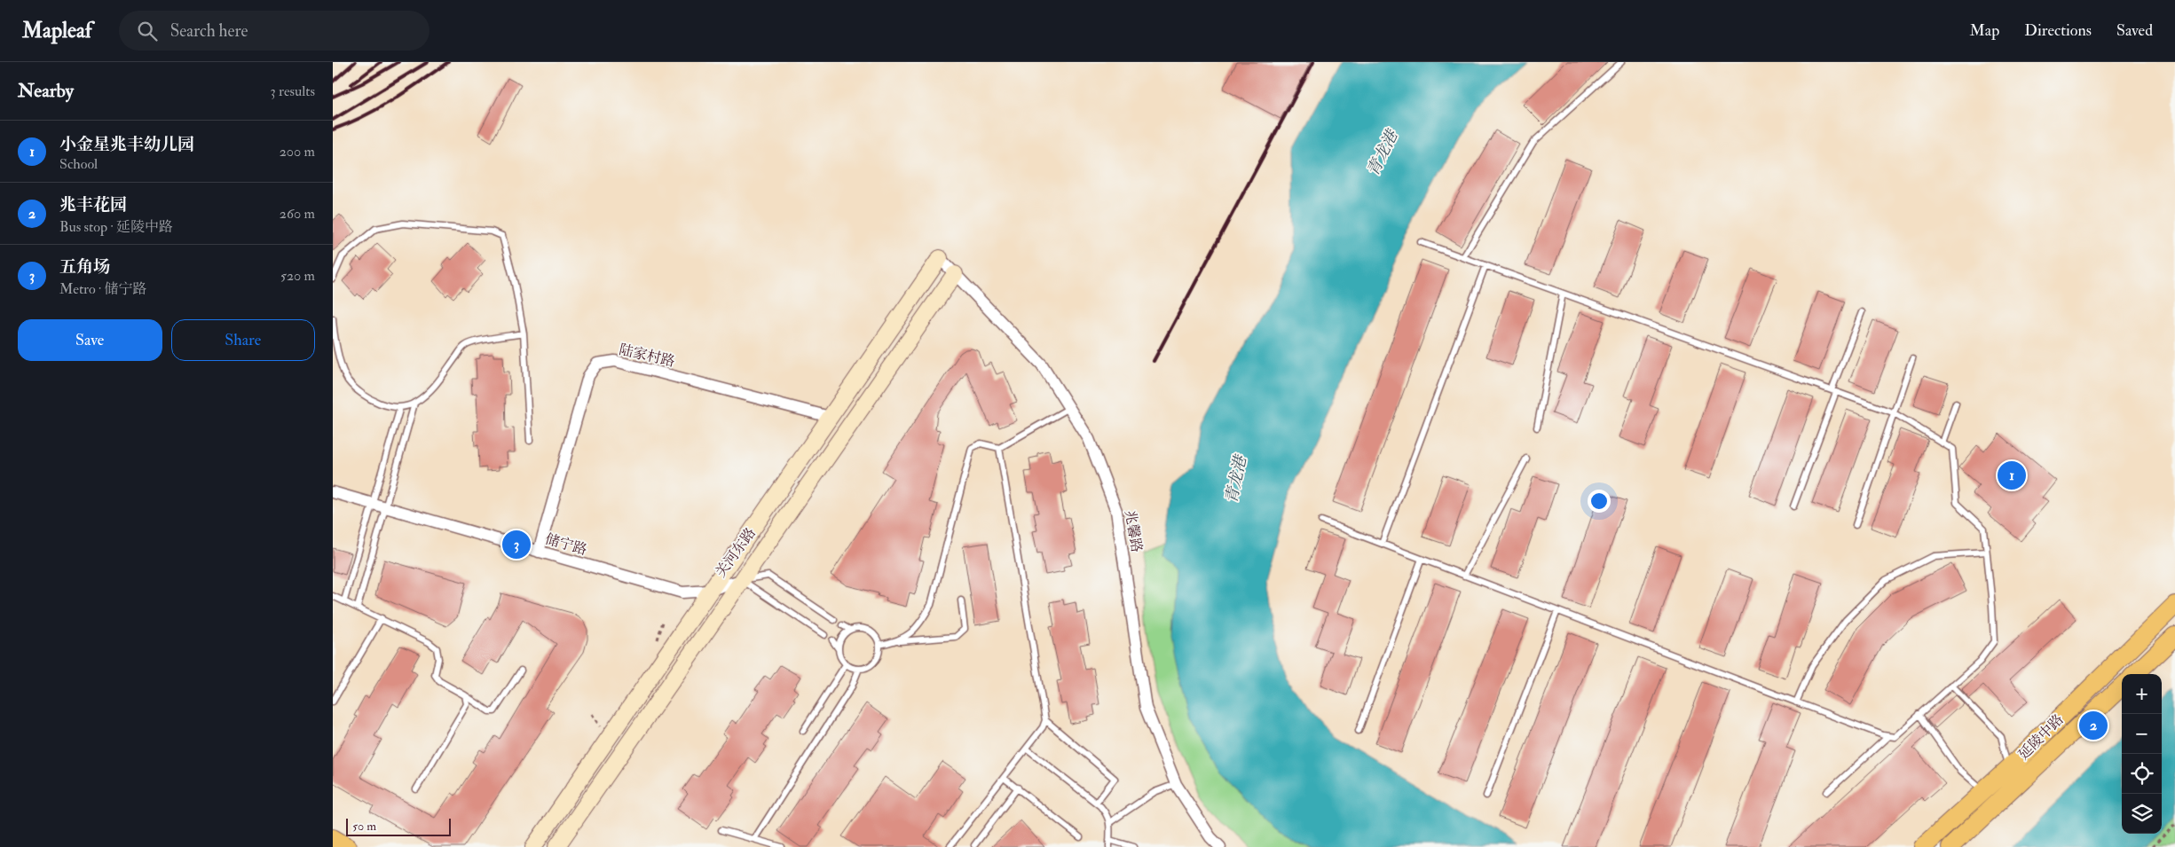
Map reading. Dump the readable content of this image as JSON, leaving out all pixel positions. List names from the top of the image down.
{
  "streets": {
    "main road": ["关河东路", "延陵中路"],
    "street": ["陆家村路", "兆馨路", "储宁路"]
  },
  "crossings": [
    ["陆家村路", "储宁路"],
    ["陆家村路", "关河东路"],
    ["兆馨路", "关河东路"],
    ["储宁路", "关河东路"]
  ],
  "water": ["青龙港"],
  "scale_bar": "50 m",
  "page": {
    "header": "Mapleaf",
    "search": "Search here",
    "nav": ["Map", "Directions", "Saved"],
    "heading": ["Nearby", "3 results"],
    "list": [
      {
        "mark": "1",
        "name": "小金星兆丰幼儿园",
        "note": "School",
        "value": "200 m"
      },
      {
        "mark": "2",
        "name": "兆丰花园",
        "note": "Bus stop · 延陵中路",
        "value": "260 m"
      },
      {
        "mark": "3",
        "name": "五角场",
        "note": "Metro · 储宁路",
        "value": "520 m"
      }
    ],
    "buttons": ["Save", "Share"],
    "pins": ["1", "3", "2"],
    "map_buttons": ["+", "−"],
    "scale": "50 m"
  }
}
